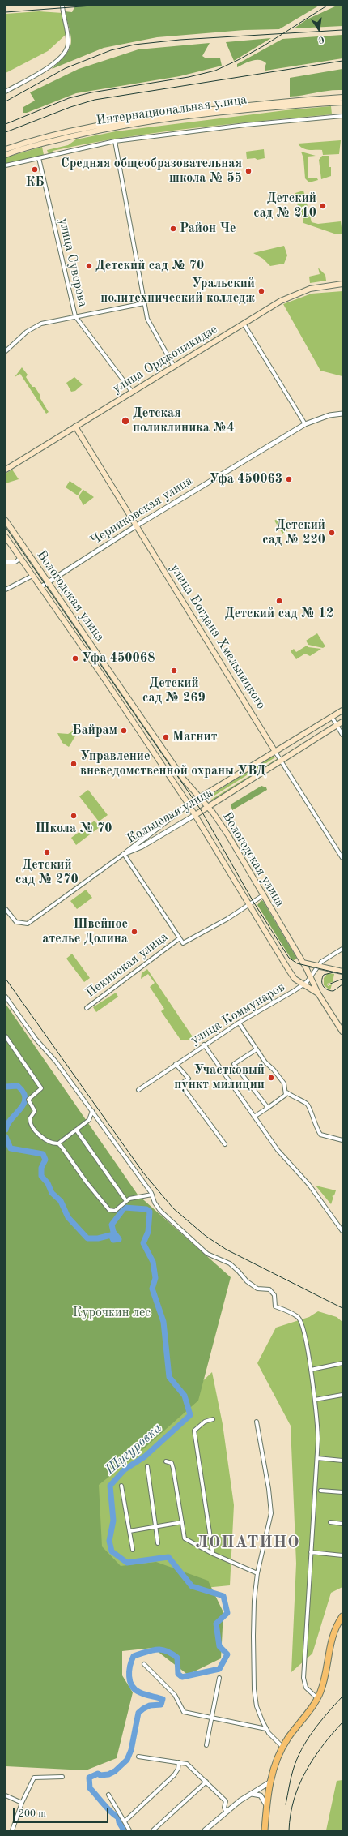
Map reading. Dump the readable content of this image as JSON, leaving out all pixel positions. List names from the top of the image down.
{
  "streets": {
    "main road": [
      "Интернациональная улица",
      "улица Орджоникидзе",
      "Вологодская улица",
      "улица Богдана Хмельницкого",
      "Кольцевая улица"
    ],
    "street": [
      "улица Суворова",
      "Черниковская улица",
      "Пекинская улица",
      "улица Коммунаров"
    ]
  },
  "crossings": [
    ["улица Суворова", "улица Орджоникидзе"],
    ["улица Орджоникидзе", "улица Богдана Хмельницкого"],
    ["Черниковская улица", "Вологодская улица"],
    ["Черниковская улица", "улица Богдана Хмельницкого"],
    ["Вологодская улица", "Кольцевая улица"],
    ["Вологодская улица", "Пекинская улица"],
    ["Вологодская улица", "улица Коммунаров"],
    ["улица Богдана Хмельницкого", "Кольцевая улица"]
  ],
  "districts": ["ЛОПАТИНО"],
  "water": ["Шугуровка"],
  "parks": ["Курочкин лес"],
  "places": [
    "КБ",
    "Средняя общеобразовательная школа № 55",
    "Детский сад № 210",
    "Район Че",
    "Детский сад № 70",
    "Уральский политехнический колледж",
    "Детская поликлиника №4",
    "Уфа 450063",
    "Детский сад № 220",
    "Детский сад № 12",
    "Уфа 450068",
    "Детский сад № 269",
    "Байрам",
    "Магнит",
    "Управление вневедомственной охраны УВД",
    "Школа № 70",
    "Детский сад № 270",
    "Швейное ателье Долина",
    "Участковый пункт милиции"
  ],
  "scale_bar": "200 m",
  "north": "bottom"
}
